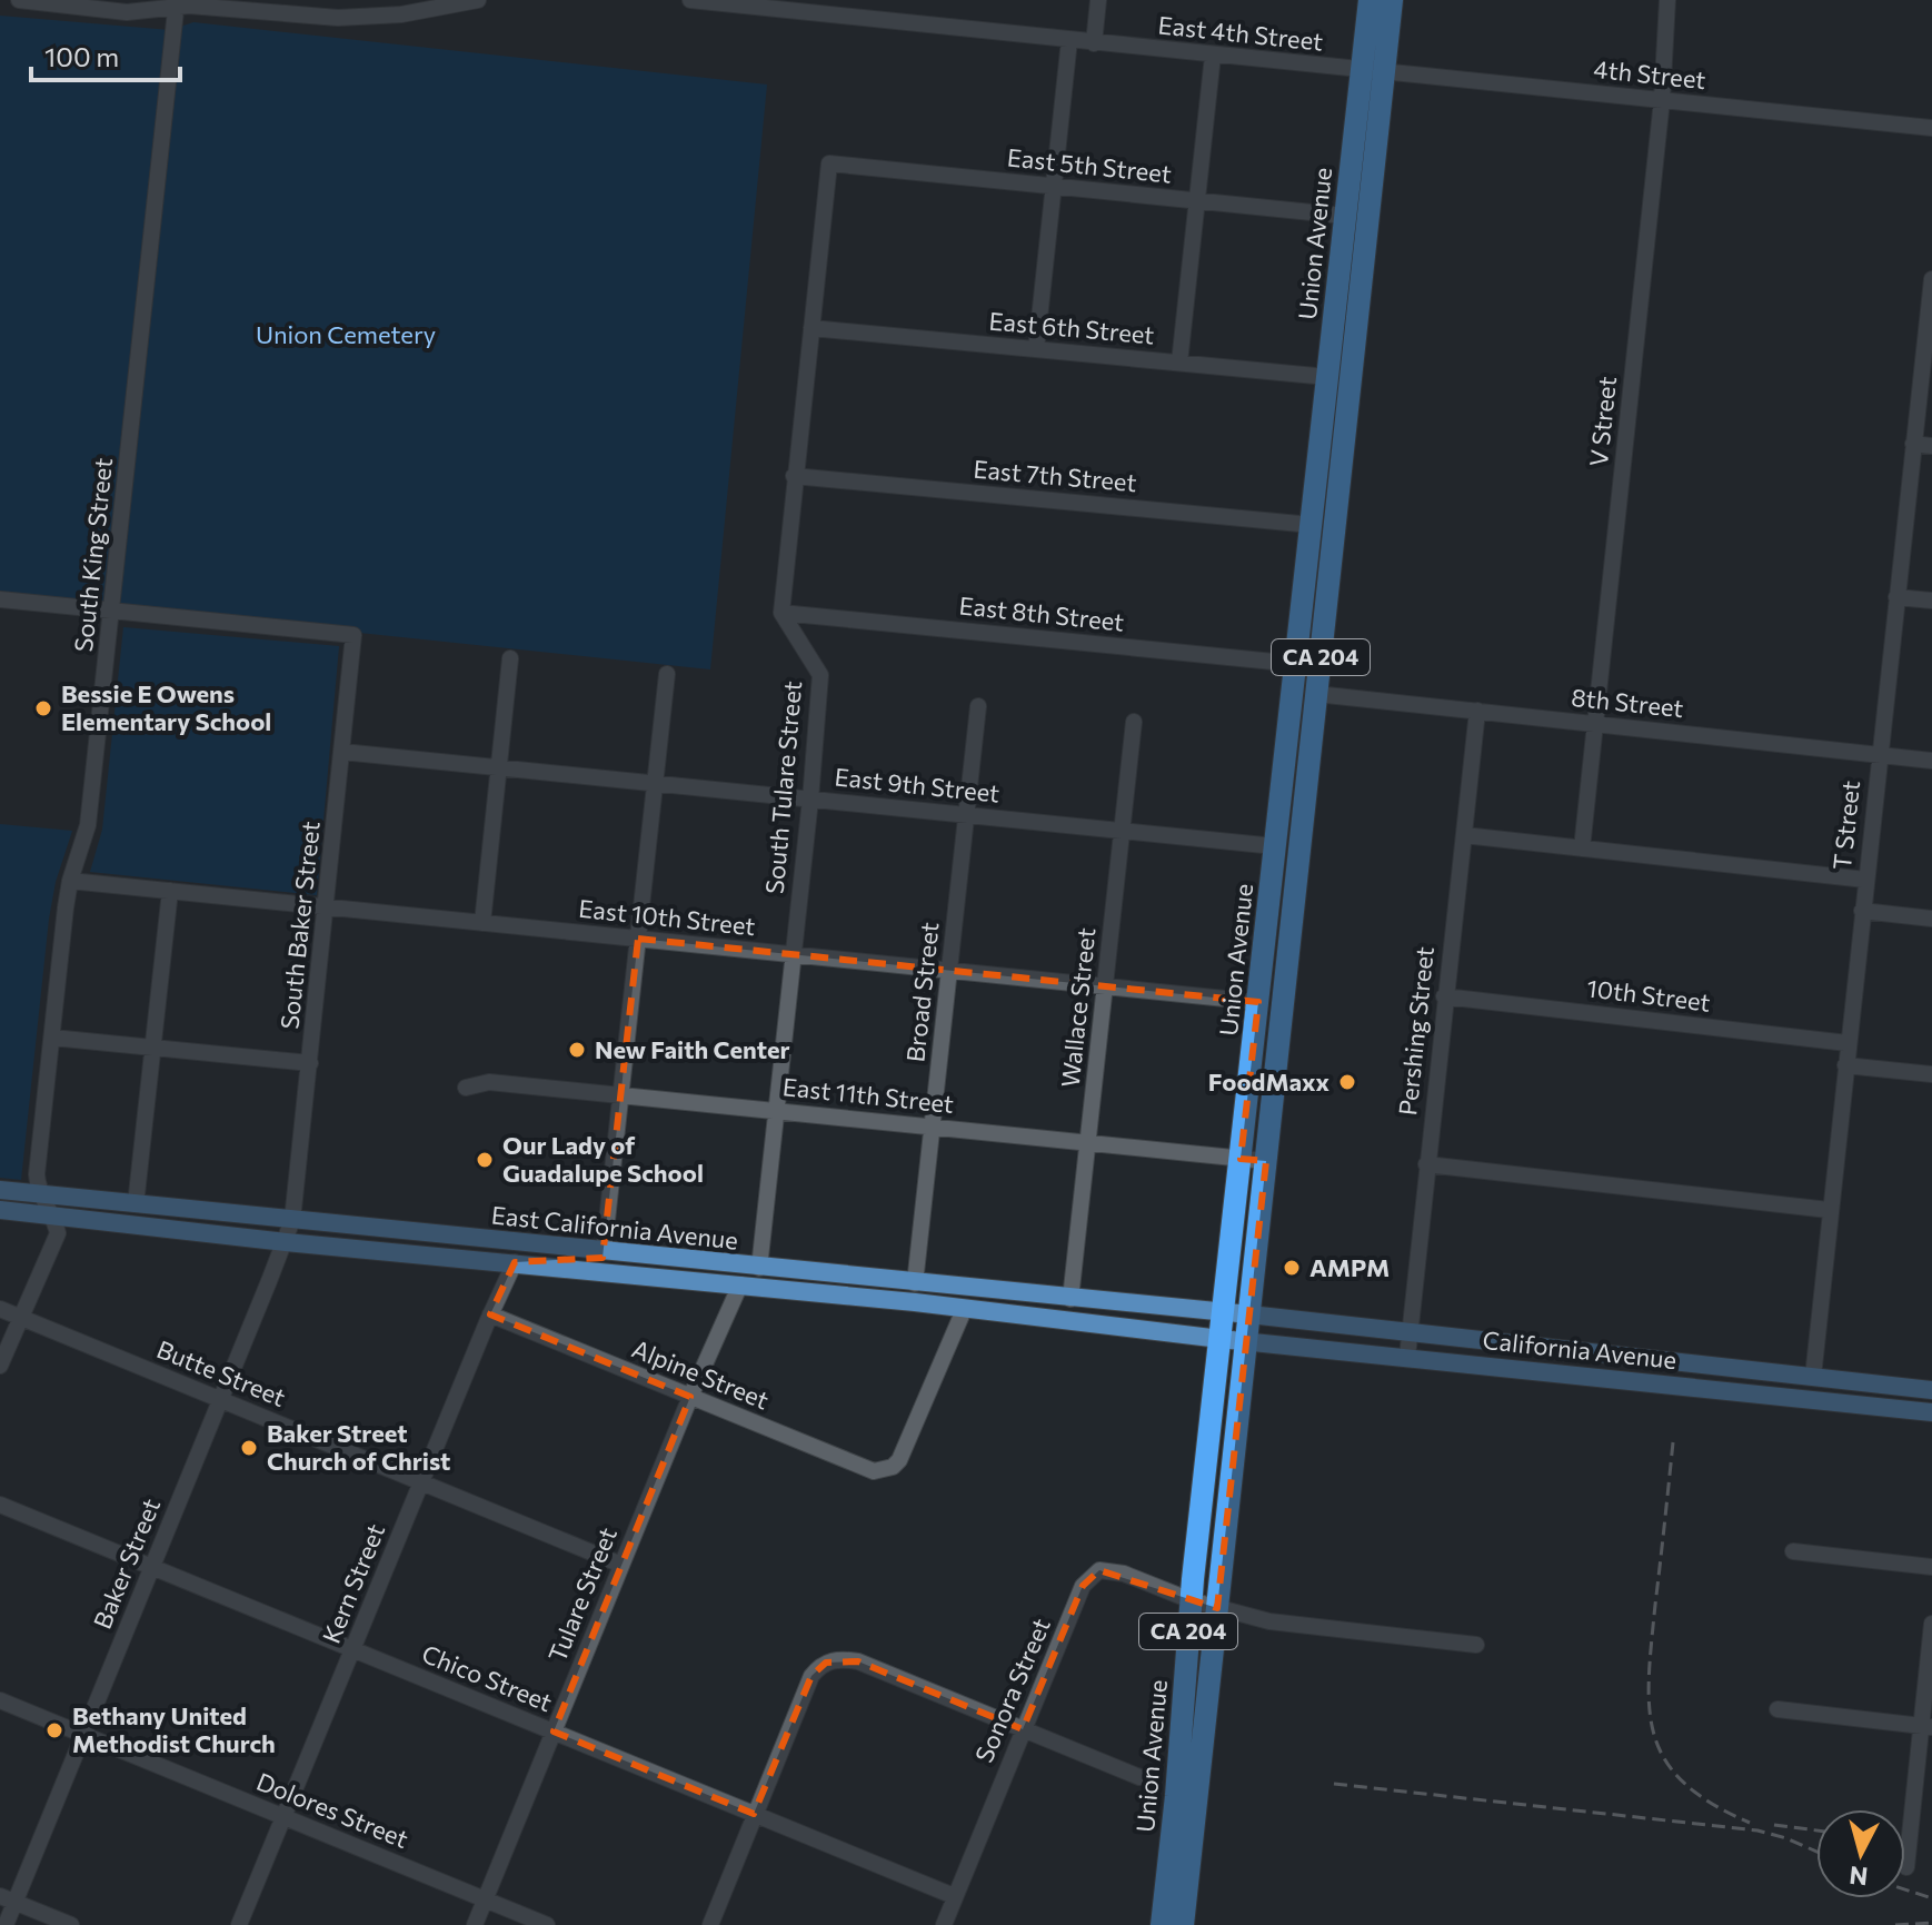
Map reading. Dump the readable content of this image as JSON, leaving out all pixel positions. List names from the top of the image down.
{
  "streets": {
    "highway": ["Union Avenue", "CA 204"],
    "main road": ["East California Avenue", "California Avenue"],
    "street": [
      "East 4th Street",
      "4th Street",
      "East 5th Street",
      "East 6th Street",
      "V Street",
      "East 7th Street",
      "South King Street",
      "East 8th Street",
      "8th Street",
      "East 9th Street",
      "South Tulare Street",
      "T Street",
      "East 10th Street",
      "South Baker Street",
      "Broad Street",
      "10th Street",
      "Wallace Street",
      "Pershing Street",
      "East 11th Street",
      "Butte Street",
      "Alpine Street",
      "Baker Street",
      "Kern Street",
      "Tulare Street",
      "Chico Street",
      "Sonora Street",
      "Dolores Street"
    ]
  },
  "crossings": [
    ["East 4th Street", "4th Street"],
    ["East 4th Street", "Union Avenue"],
    ["4th Street", "Union Avenue"],
    ["4th Street", "V Street"],
    ["East 5th Street", "Union Avenue"],
    ["East 5th Street", "East 6th Street"],
    ["Union Avenue", "East 6th Street"],
    ["Union Avenue", "East 7th Street"],
    ["Union Avenue", "East 8th Street"],
    ["Union Avenue", "8th Street"],
    ["Union Avenue", "East 9th Street"],
    ["Union Avenue", "East 10th Street"],
    ["Union Avenue", "East 11th Street"],
    ["Union Avenue", "East California Avenue"],
    ["Union Avenue", "California Avenue"],
    ["Union Avenue", "Sonora Street"],
    ["V Street", "8th Street"],
    ["South King Street", "East 10th Street"],
    ["South King Street", "South Baker Street"],
    ["South King Street", "East California Avenue"],
    ["East 8th Street", "South Tulare Street"],
    ["8th Street", "T Street"],
    ["8th Street", "Pershing Street"],
    ["East 9th Street", "South Tulare Street"],
    ["East 9th Street", "South Baker Street"],
    ["East 9th Street", "Broad Street"],
    ["East 9th Street", "Wallace Street"],
    ["South Tulare Street", "East 10th Street"],
    ["South Tulare Street", "East 11th Street"],
    ["South Tulare Street", "East California Avenue"],
    ["T Street", "10th Street"],
    ["T Street", "California Avenue"],
    ["East 10th Street", "South Baker Street"],
    ["East 10th Street", "Broad Street"],
    ["East 10th Street", "Wallace Street"],
    ["South Baker Street", "East California Avenue"],
    ["South Baker Street", "Baker Street"],
    ["Broad Street", "East 11th Street"],
    ["Broad Street", "East California Avenue"],
    ["10th Street", "Pershing Street"],
    ["Wallace Street", "East 11th Street"],
    ["Wallace Street", "East California Avenue"],
    ["Pershing Street", "California Avenue"],
    ["East California Avenue", "California Avenue"],
    ["East California Avenue", "Alpine Street"],
    ["East California Avenue", "Baker Street"],
    ["East California Avenue", "Kern Street"],
    ["East California Avenue", "Tulare Street"],
    ["Butte Street", "Baker Street"],
    ["Butte Street", "Kern Street"],
    ["Butte Street", "Tulare Street"],
    ["Alpine Street", "Kern Street"],
    ["Alpine Street", "Tulare Street"],
    ["Baker Street", "Chico Street"],
    ["Baker Street", "Dolores Street"],
    ["Kern Street", "Chico Street"],
    ["Kern Street", "Dolores Street"],
    ["Tulare Street", "Chico Street"],
    ["Tulare Street", "Dolores Street"],
    ["Chico Street", "Sonora Street"]
  ],
  "parks": ["Union Cemetery"],
  "places": [
    "Bessie E Owens Elementary School",
    "New Faith Center",
    "FoodMaxx",
    "Our Lady of Guadalupe School",
    "AMPM",
    "Baker Street Church of Christ",
    "Bethany United Methodist Church"
  ],
  "scale_bar": "100 m",
  "north": "bottom"
}
